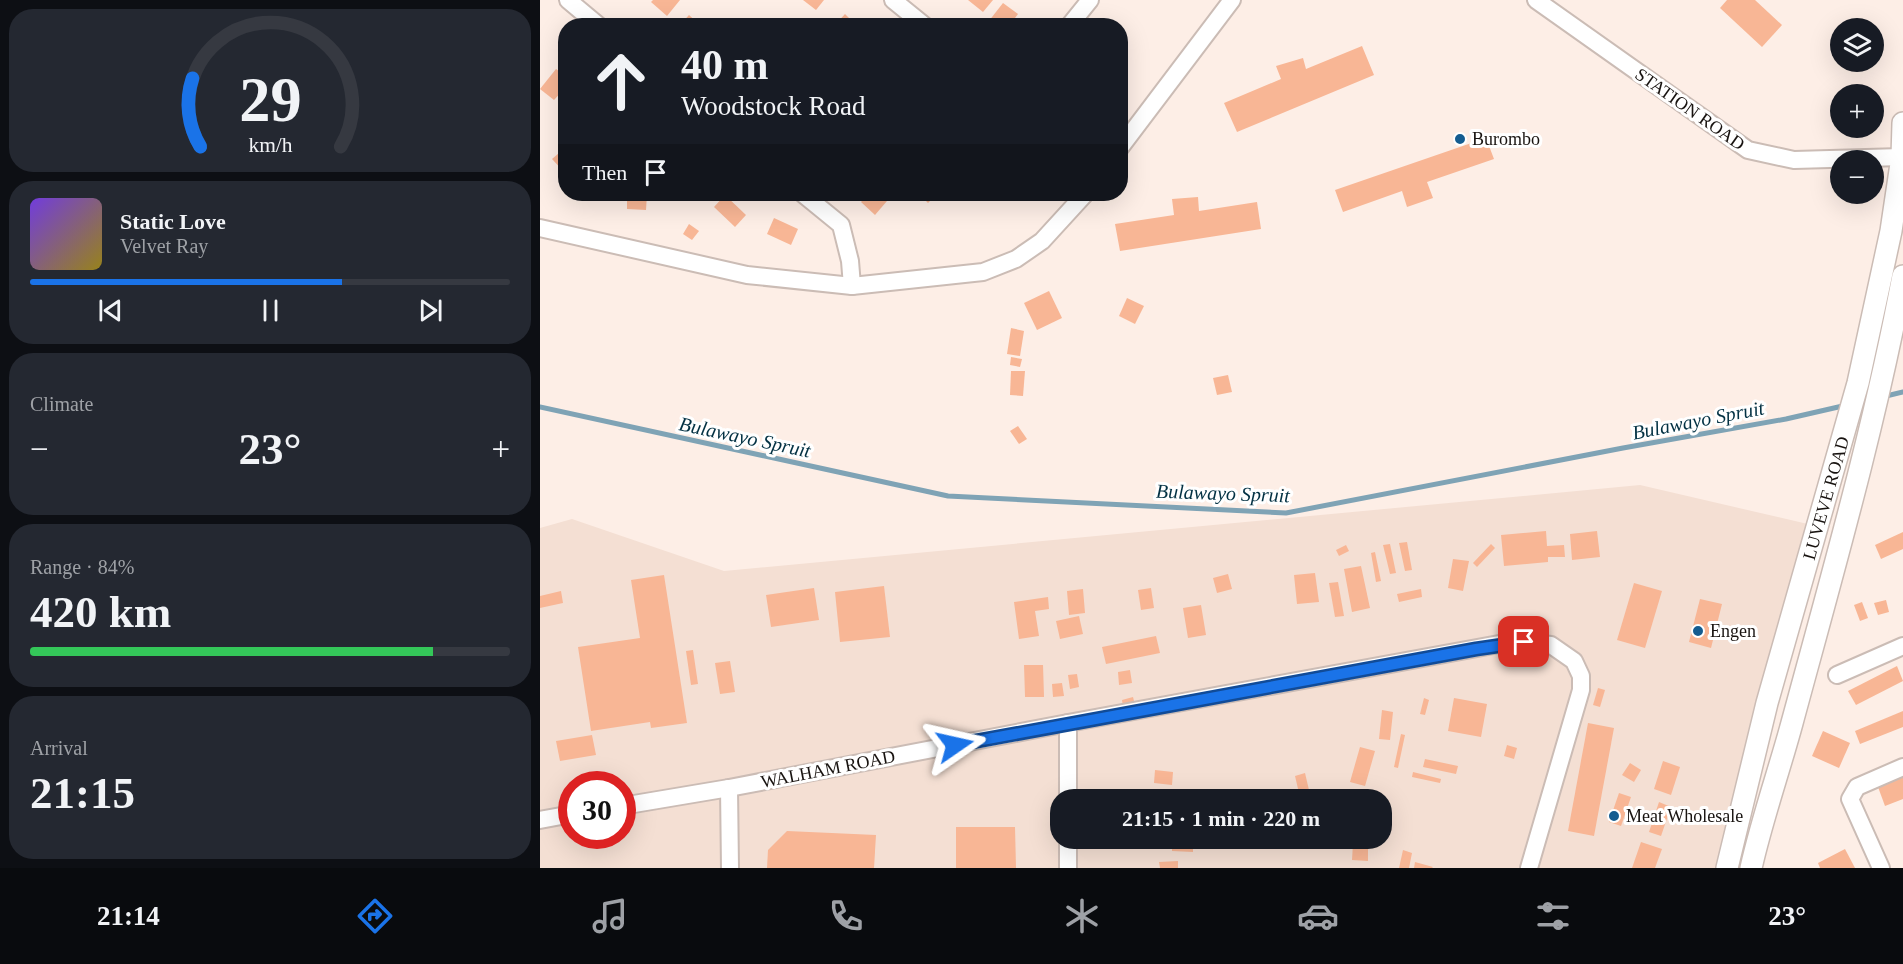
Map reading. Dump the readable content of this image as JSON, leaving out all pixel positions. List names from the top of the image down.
{
  "streets": {
    "street": ["STATION ROAD", "LUVEVE ROAD", "WALHAM ROAD"]
  },
  "crossings": [
    ["STATION ROAD", "LUVEVE ROAD"]
  ],
  "water": ["Bulawayo Spruit"],
  "places": ["Burombo", "Engen", "Meat Wholesale"],
  "page": {
    "map_buttons": ["+", "−"],
    "turn": ["40 m", "Woodstock Road"],
    "then": "Then",
    "song": ["Static Love", "Velvet Ray"],
    "tile": [
      "Climate",
      ["Range · 84%", "420 km"],
      ["Arrival", "21:15"]
    ],
    "heat": ["−", "23°", "+"],
    "limit": "30",
    "trip": "21:15 · 1 min · 220 m",
    "tabs": ["21:14", "23°"],
    "gauge": ["29", "km/h"]
  }
}
